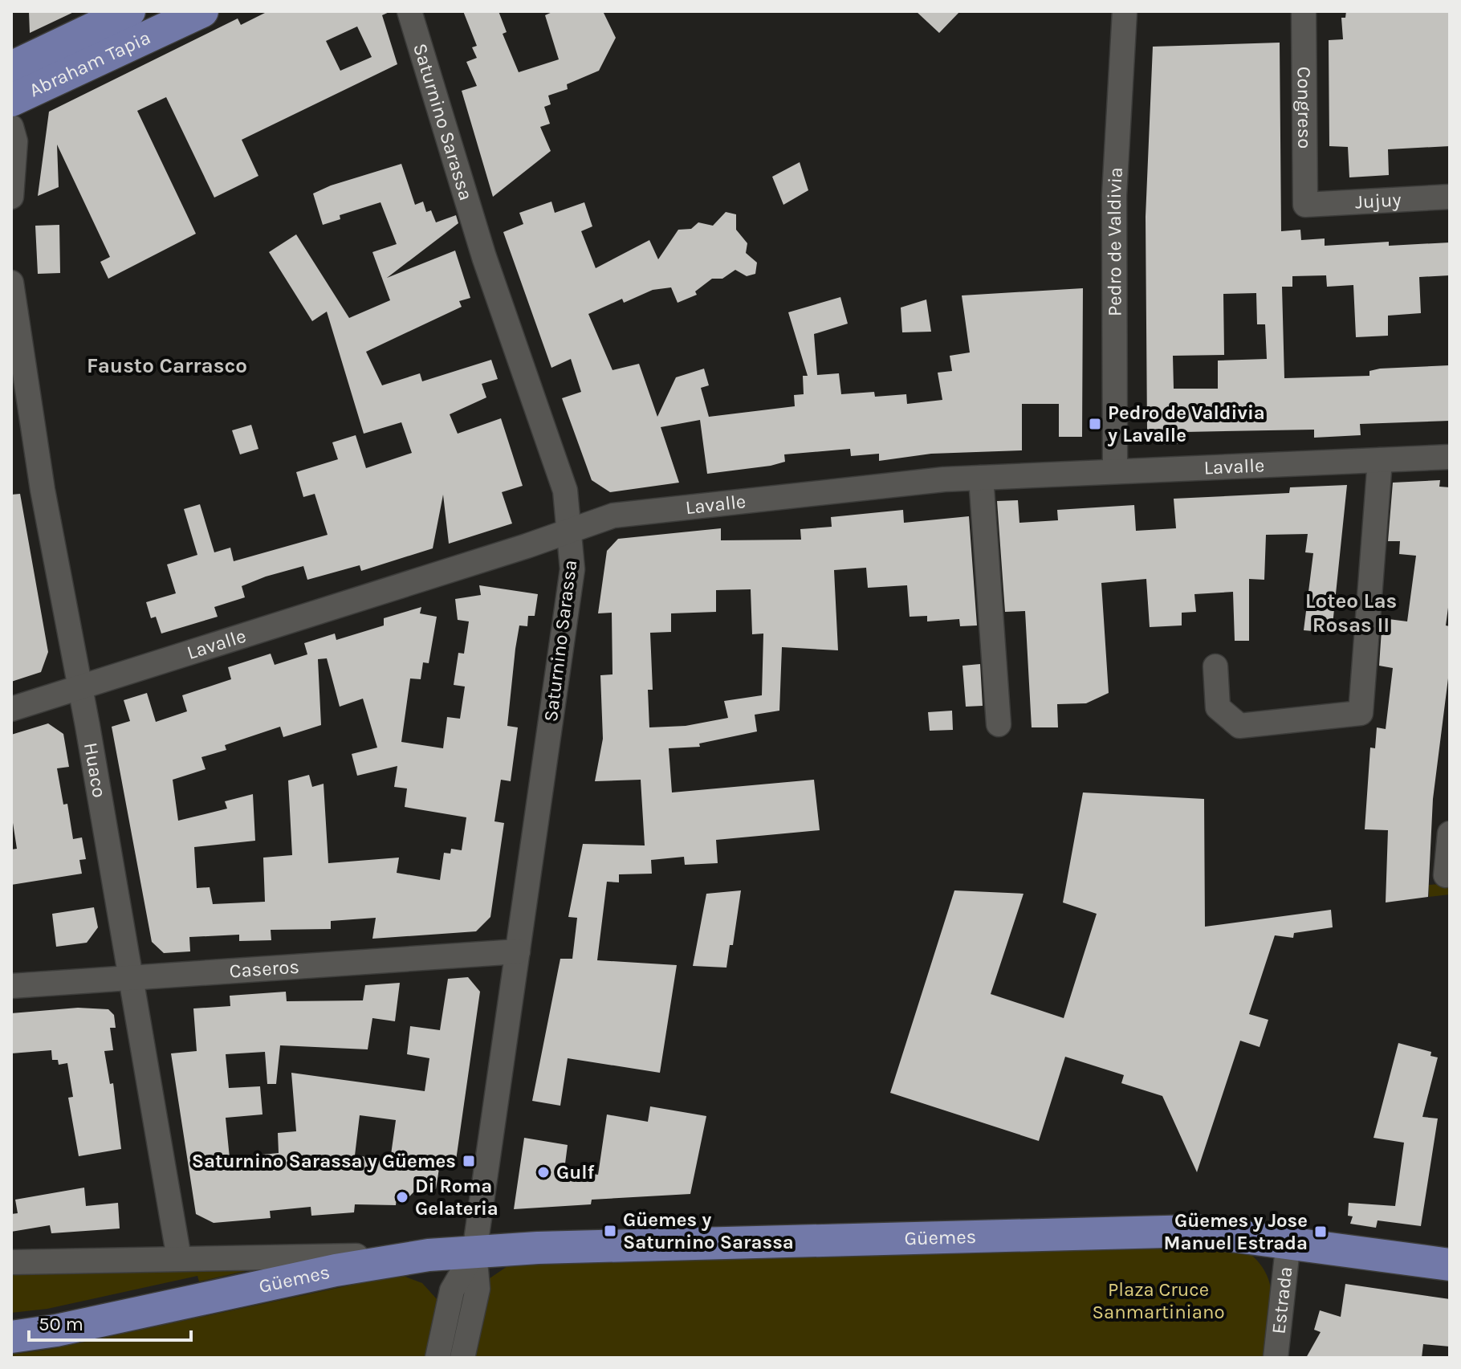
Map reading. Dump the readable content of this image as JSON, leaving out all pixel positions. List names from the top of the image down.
{
  "streets": {
    "main road": ["Abraham Tapia", "Güemes"],
    "street": [
      "Congreso",
      "Saturnino Sarassa",
      "Jujuy",
      "Pedro de Valdivia",
      "Lavalle",
      "Huaco",
      "Caseros",
      "Estrada"
    ]
  },
  "crossings": [
    ["Congreso", "Jujuy"],
    ["Saturnino Sarassa", "Lavalle"],
    ["Saturnino Sarassa", "Caseros"],
    ["Saturnino Sarassa", "Güemes"],
    ["Pedro de Valdivia", "Lavalle"],
    ["Lavalle", "Huaco"],
    ["Huaco", "Caseros"],
    ["Huaco", "Güemes"],
    ["Güemes", "Estrada"]
  ],
  "districts": ["Fausto Carrasco", "Loteo Las Rosas II"],
  "parks": ["Plaza Cruce Sanmartiniano"],
  "places": {
    "transit": [
      "Pedro de Valdivia y Lavalle",
      "Saturnino Sarassa y Güemes",
      "Güemes y Saturnino Sarassa",
      "Güemes y Jose Manuel Estrada"
    ],
    "other": ["Gulf", "Di Roma Gelateria"]
  },
  "scale_bar": "50 m"
}
